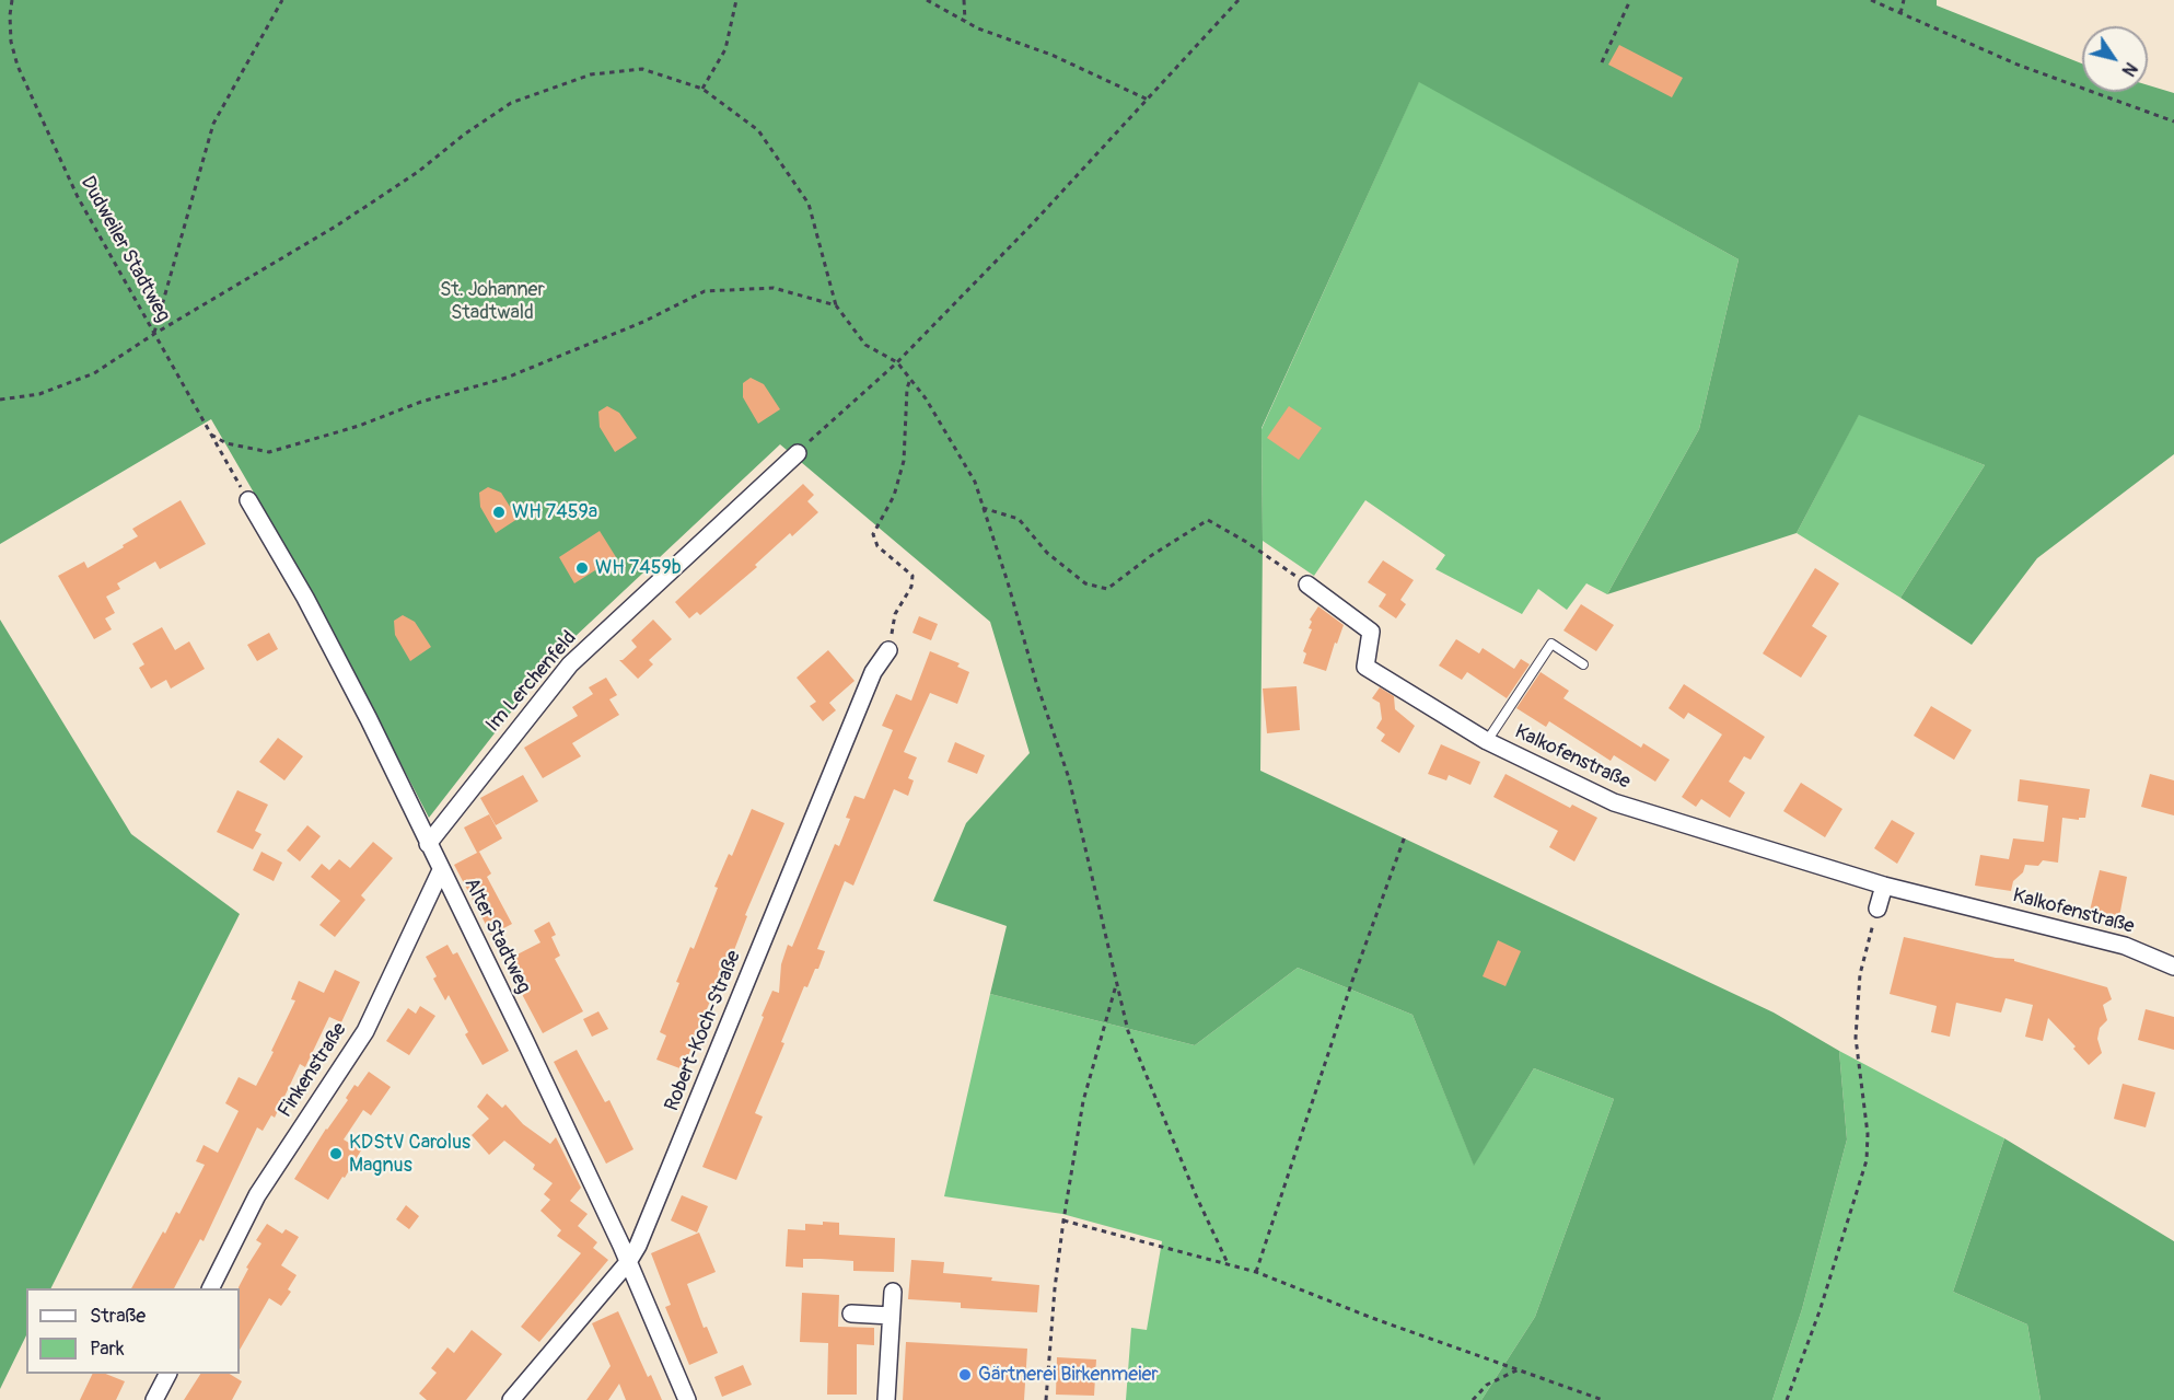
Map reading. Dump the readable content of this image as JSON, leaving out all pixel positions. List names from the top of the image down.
{
  "streets": {
    "street": [
      "Im Lerchenfeld",
      "Kalkofenstraße",
      "Alter Stadtweg",
      "Robert-Koch-Straße",
      "Finkenstraße"
    ],
    "path": ["Dudweiler Stadtweg"]
  },
  "crossings": [
    ["Dudweiler Stadtweg", "Alter Stadtweg"],
    ["Im Lerchenfeld", "Alter Stadtweg"],
    ["Alter Stadtweg", "Robert-Koch-Straße"],
    ["Alter Stadtweg", "Finkenstraße"]
  ],
  "parks": ["St. Johanner Stadtwald"],
  "places": [
    "WH 7459a",
    "WH 7459b",
    "KDStV Carolus Magnus",
    "Gärtnerei Birkenmeier"
  ],
  "legend": ["Straße", "Park"],
  "north": "bottom right"
}
